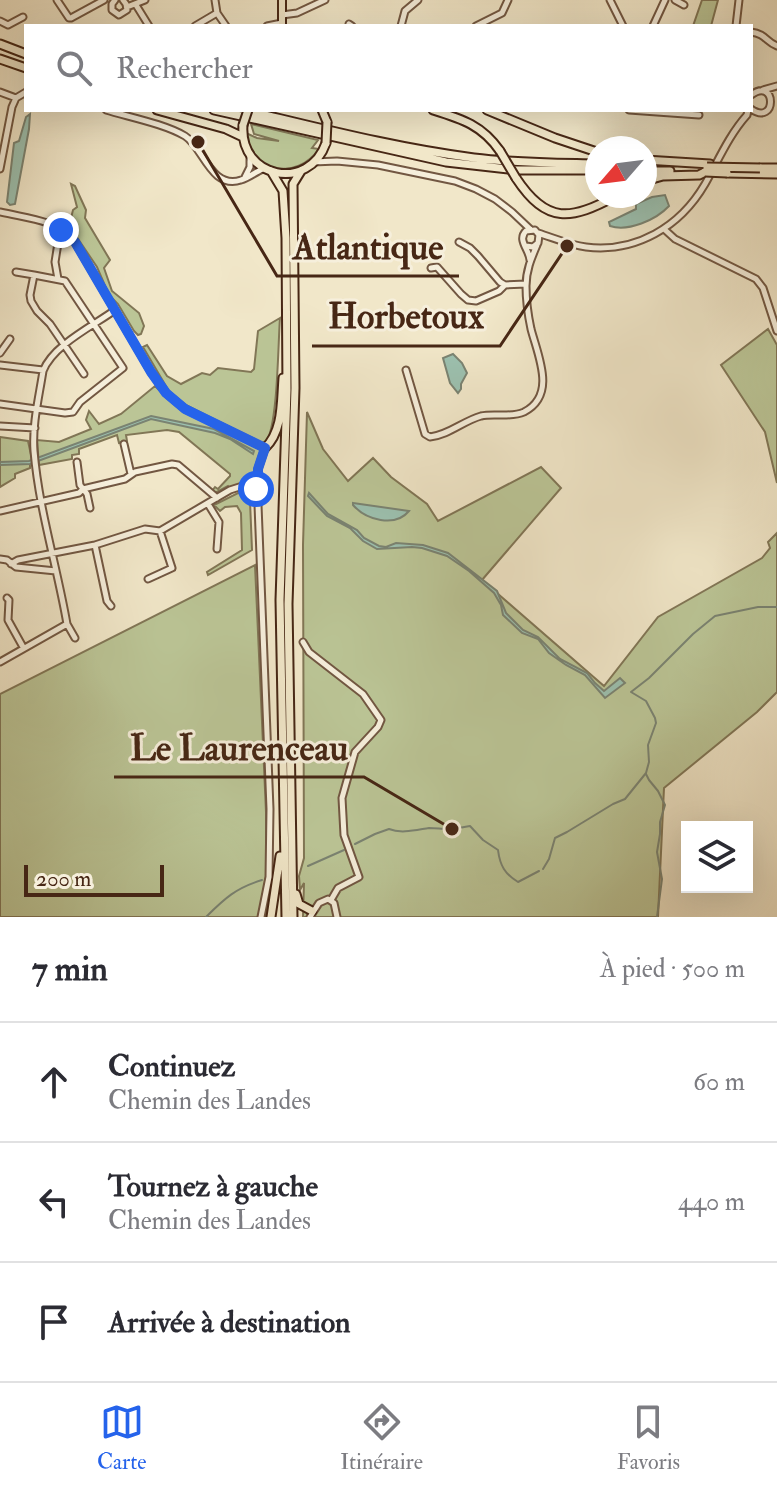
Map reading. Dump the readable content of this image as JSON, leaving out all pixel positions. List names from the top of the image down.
{
  "places": ["Atlantique", "Horbetoux", "Le Laurenceau"],
  "scale_bar": "200 m",
  "north": "bottom left",
  "page": {
    "search": "Rechercher",
    "scale": "200 m",
    "heading": ["7 min", "À pied · 500 m"],
    "list": [
      ["Continuez", "Chemin des Landes", "60 m"],
      ["Tournez à gauche", "Chemin des Landes", "440 m"],
      "Arrivée à destination"
    ],
    "nav": ["Carte", "Itinéraire", "Favoris"]
  }
}
